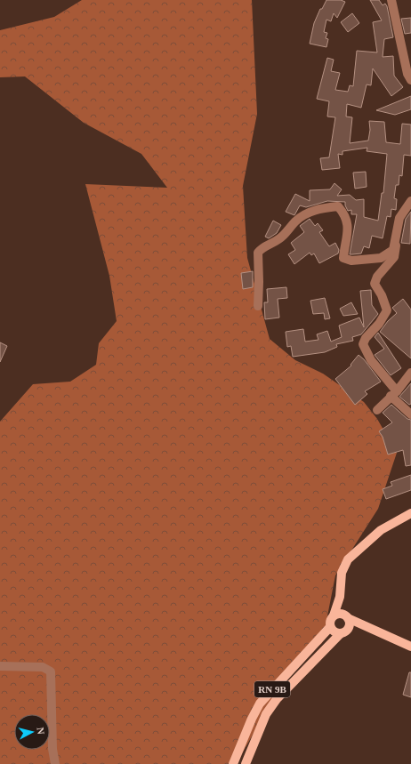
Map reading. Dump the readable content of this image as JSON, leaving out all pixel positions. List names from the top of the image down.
{
  "streets": {
    "main road": ["RN 9B"]
  },
  "north": "right"
}
